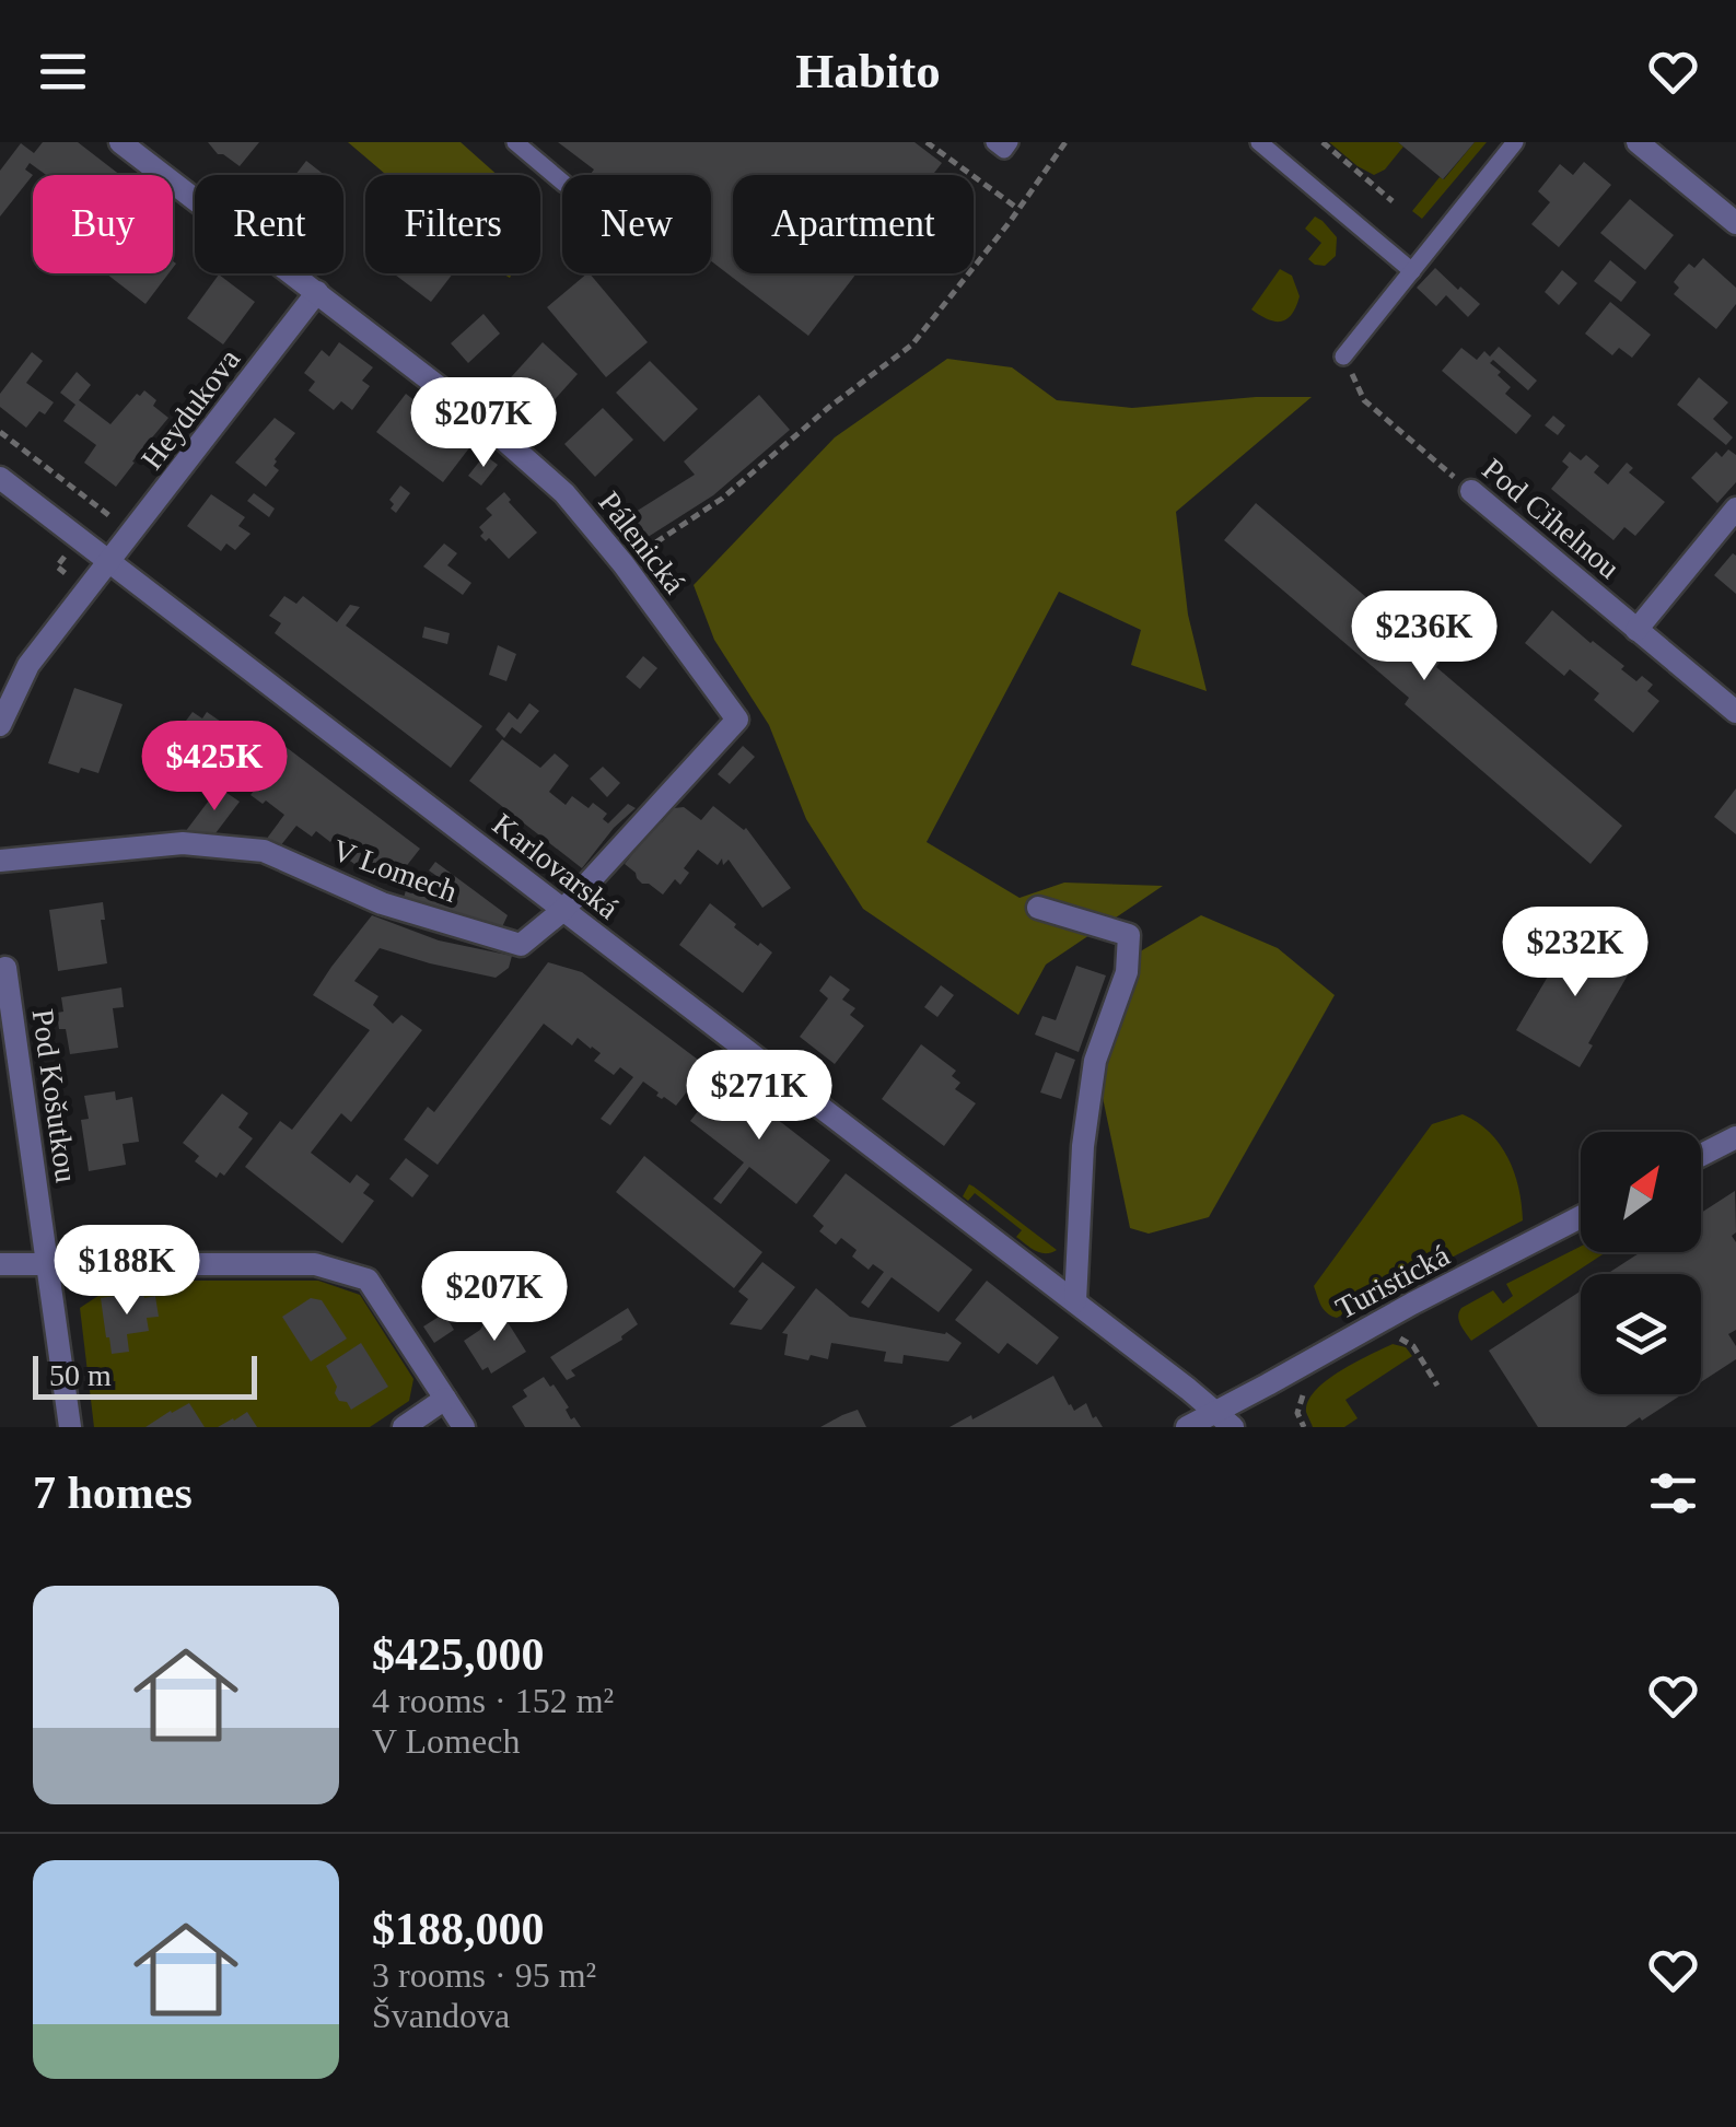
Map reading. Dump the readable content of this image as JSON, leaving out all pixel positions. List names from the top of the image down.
{
  "streets": {
    "street": [
      "Heydukova",
      "Pod Cihelnou",
      "Pálenická",
      "Karlovarská",
      "V Lomech",
      "Pod Košutkou",
      "Turistická"
    ]
  },
  "crossings": [
    ["Heydukova", "Pálenická"],
    ["Heydukova", "Karlovarská"],
    ["Pálenická", "Karlovarská"],
    ["Pálenická", "V Lomech"],
    ["Karlovarská", "V Lomech"],
    ["Karlovarská", "Turistická"]
  ],
  "scale_bar": "50 m",
  "north": "top right",
  "page": {
    "header": "Habito",
    "chip": [
      "Buy",
      "Rent",
      "Filters",
      "New",
      "Apartment"
    ],
    "price": [
      "$207K",
      "$236K",
      "$425K",
      "$232K",
      "$271K",
      "$188K",
      "$207K"
    ],
    "scale": "50 m",
    "heading": "7 homes",
    "list": [
      {
        "name": "$425,000",
        "note": "4 rooms · 152 m² · V Lomech"
      },
      {
        "name": "$188,000",
        "note": "3 rooms · 95 m² · Švandova"
      }
    ]
  }
}
